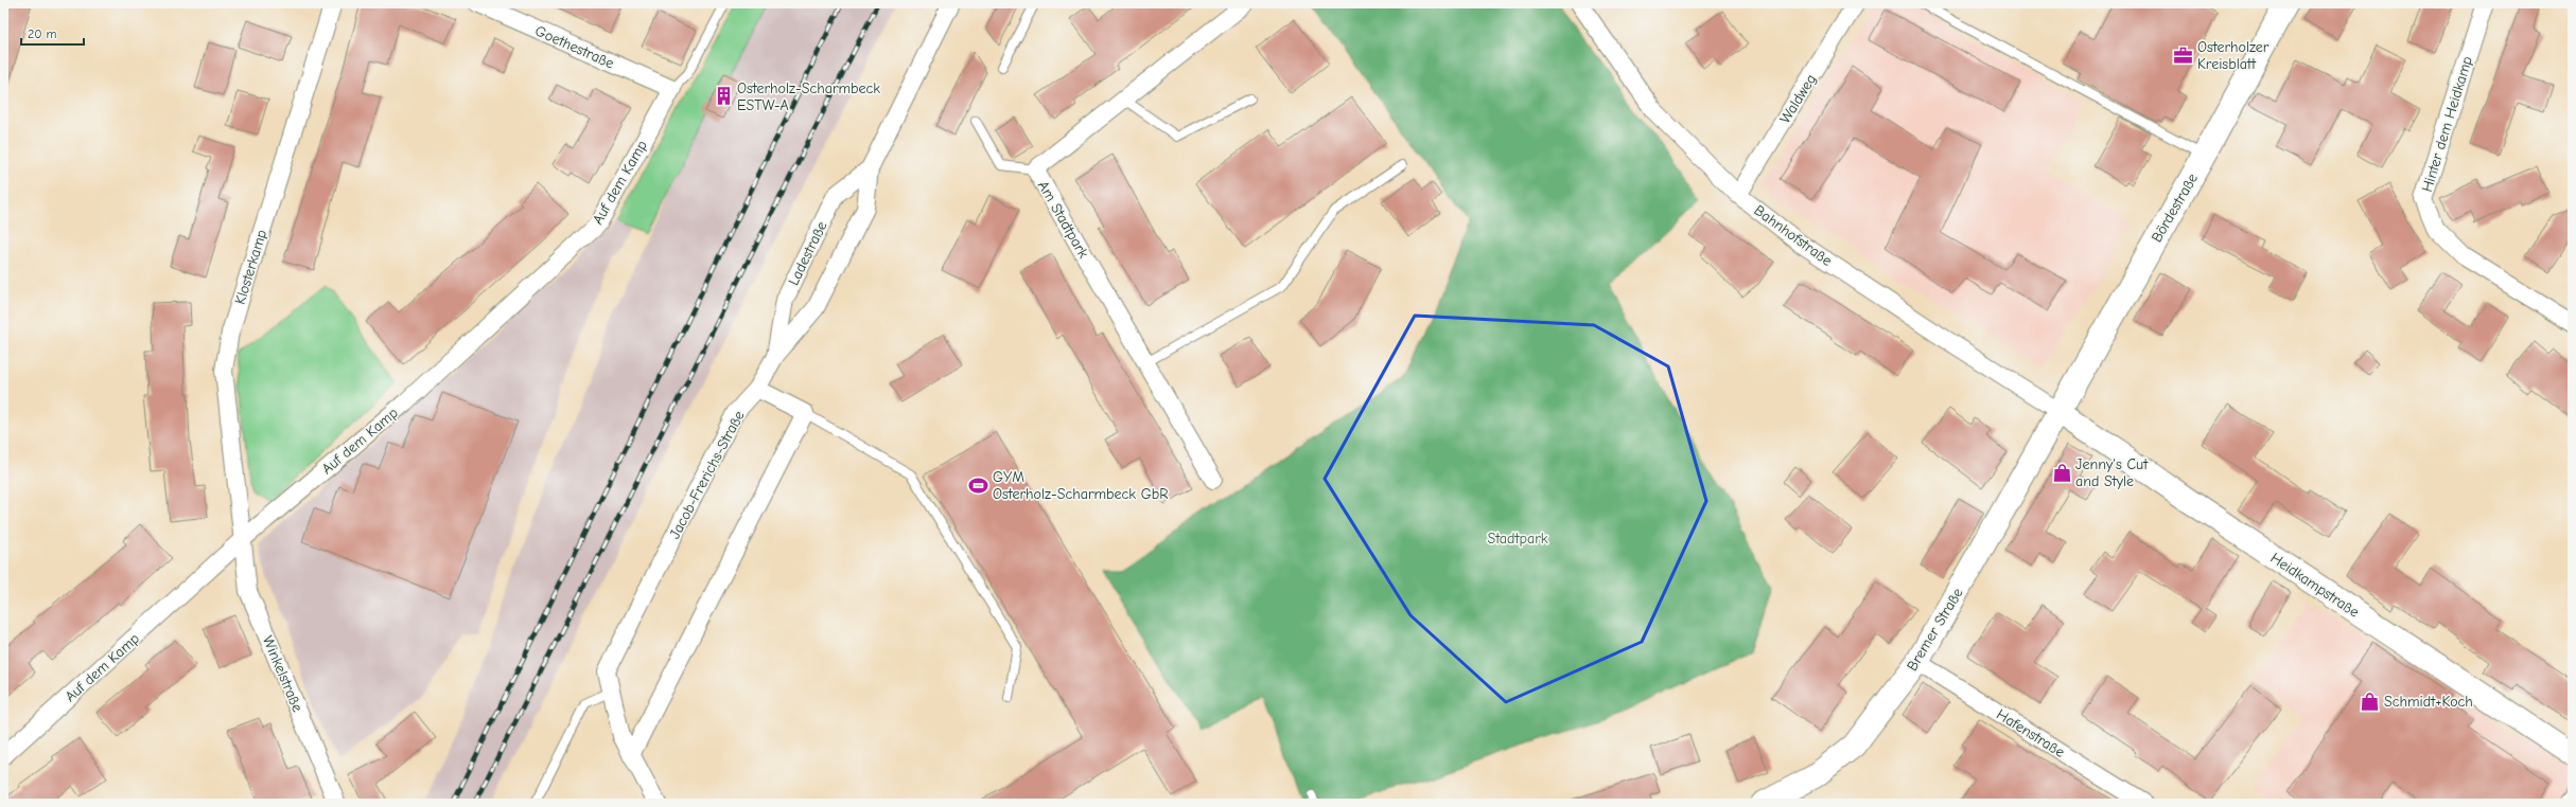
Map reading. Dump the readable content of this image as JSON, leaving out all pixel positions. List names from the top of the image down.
{
  "streets": {
    "street": [
      "Goethestraße",
      "Waldweg",
      "Hinter dem Heidkamp",
      "Auf dem Kamp",
      "Bördestraße",
      "Am Stadtpark",
      "Bahnhofstraße",
      "Ladestraße",
      "Klosterkamp",
      "Jacob-Frerichs-Straße",
      "Heidkampstraße",
      "Bremer Straße",
      "Winkelstraße",
      "Hafenstraße"
    ]
  },
  "crossings": [
    ["Goethestraße", "Auf dem Kamp"],
    ["Waldweg", "Bahnhofstraße"],
    ["Auf dem Kamp", "Klosterkamp"],
    ["Auf dem Kamp", "Winkelstraße"],
    ["Bördestraße", "Bahnhofstraße"],
    ["Bördestraße", "Heidkampstraße"],
    ["Bördestraße", "Bremer Straße"],
    ["Bahnhofstraße", "Heidkampstraße"],
    ["Bahnhofstraße", "Bremer Straße"],
    ["Ladestraße", "Jacob-Frerichs-Straße"],
    ["Klosterkamp", "Winkelstraße"],
    ["Heidkampstraße", "Bremer Straße"],
    ["Bremer Straße", "Hafenstraße"]
  ],
  "parks": ["Stadtpark"],
  "places": {
    "office": ["Osterholzer Kreisblatt"],
    "building": ["Osterholz-Scharmbeck ESTW-A"],
    "shop": ["Jenny's Cut and Style", "Schmidt+Koch"],
    "sports": ["GYM Osterholz-Scharmbeck GbR"]
  },
  "scale_bar": "20 m"
}
